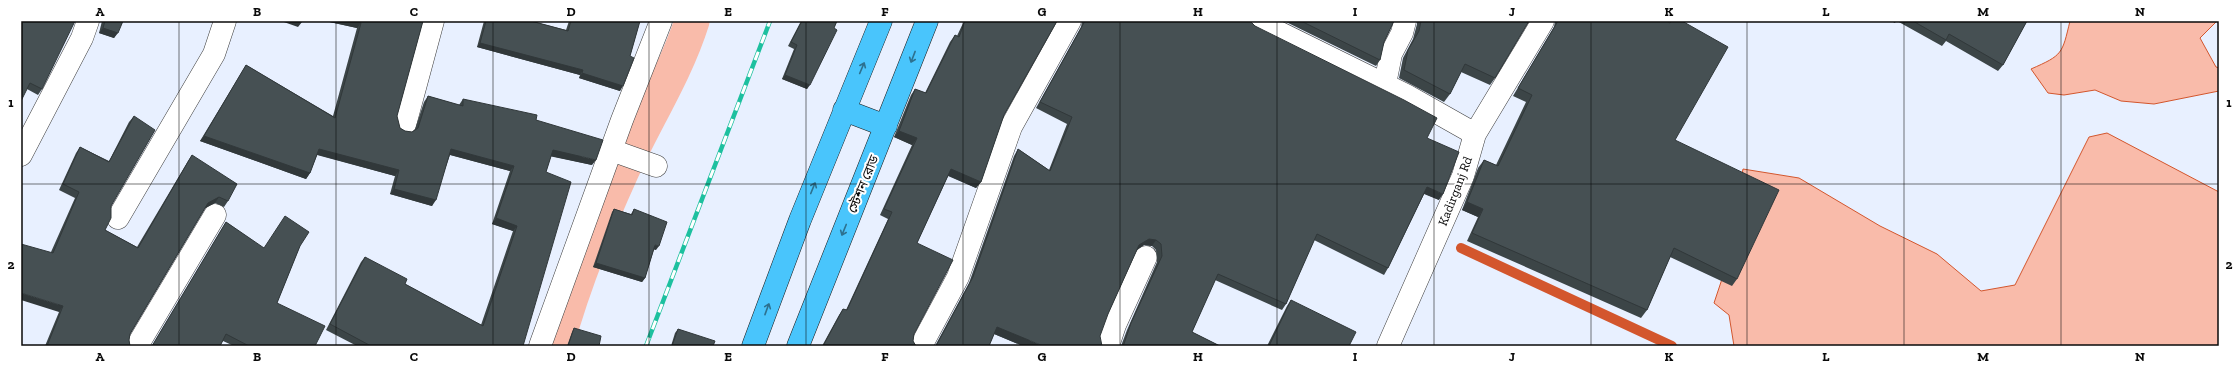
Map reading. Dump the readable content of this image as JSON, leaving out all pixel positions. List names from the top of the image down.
{
  "streets": {
    "highway": ["স্টেশন রোড"],
    "street": ["Kadirganj Rd"]
  },
  "grid": {
    "columns": [
      "A",
      "B",
      "C",
      "D",
      "E",
      "F",
      "G",
      "H",
      "I",
      "J",
      "K",
      "L",
      "M",
      "N"
    ],
    "rows": ["1", "2"]
  }
}
